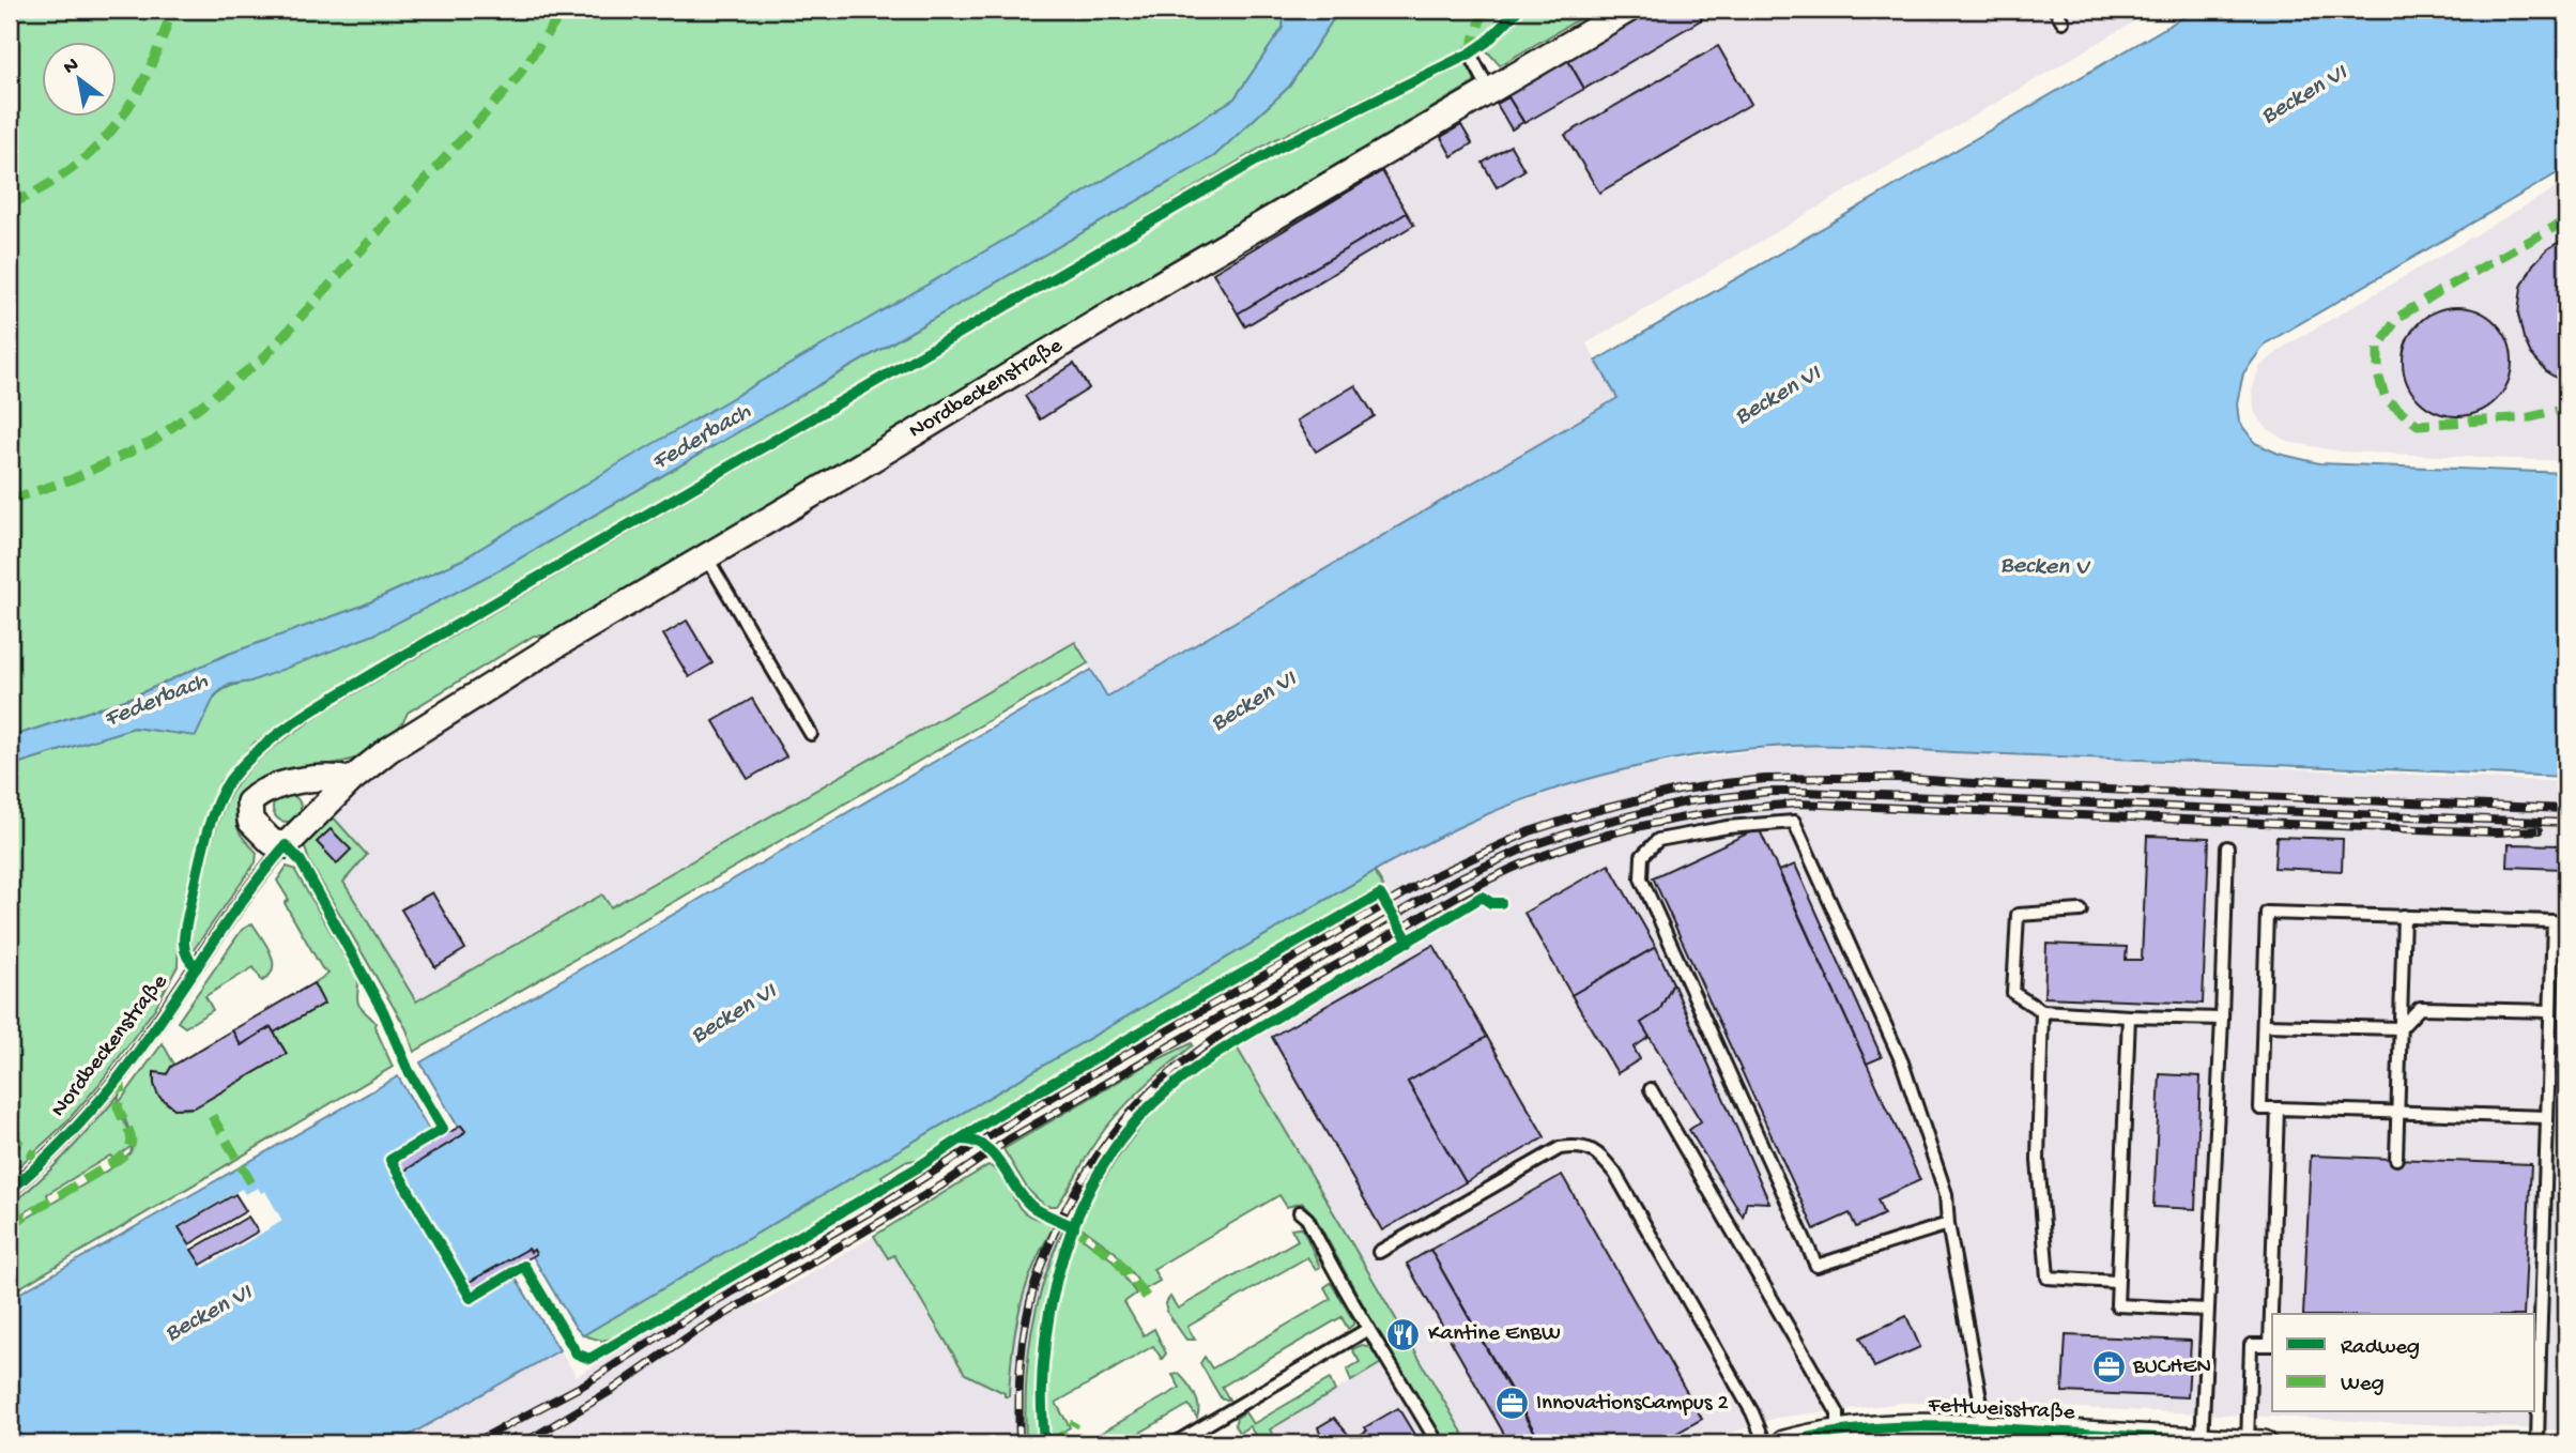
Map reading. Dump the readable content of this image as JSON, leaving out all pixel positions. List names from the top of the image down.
{
  "streets": {
    "street": ["Nordbeckenstraße", "Fettweisstraße"]
  },
  "water": ["Becken VI", "Federbach", "Becken V"],
  "places": {
    "restaurant": ["Kantine EnBW"],
    "office": ["BUCHEN", "InnovationsCampus 2"]
  },
  "legend": ["Radweg", "Weg"],
  "north": "top left"
}
